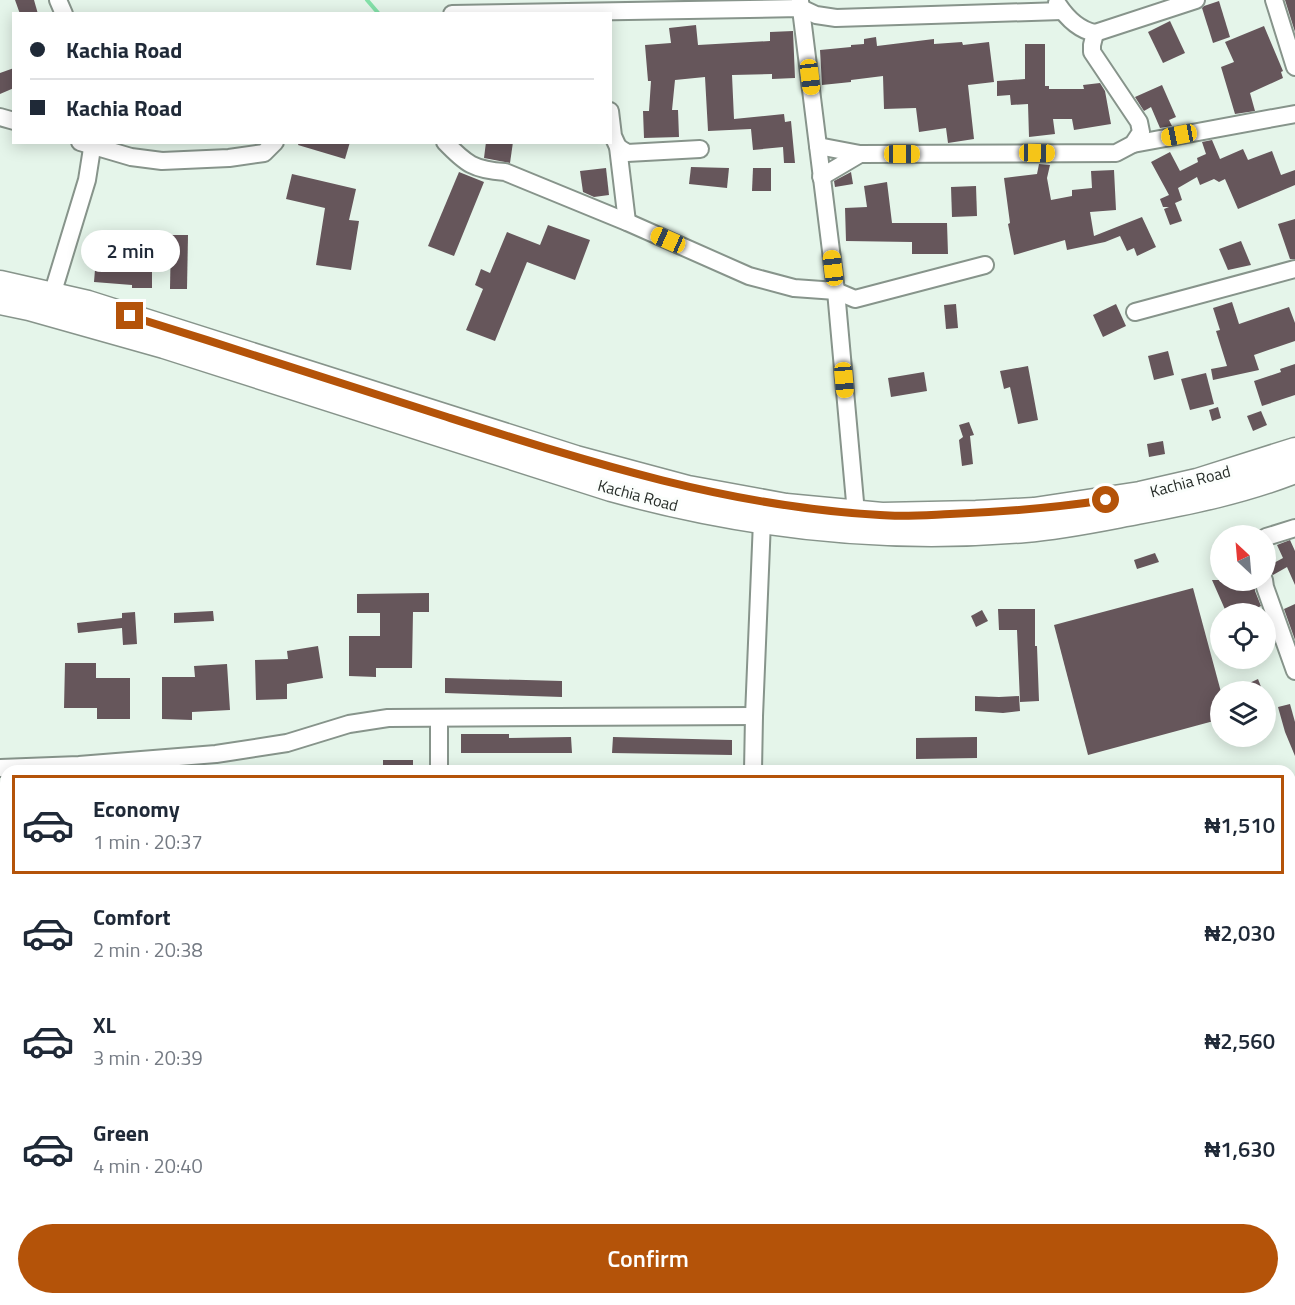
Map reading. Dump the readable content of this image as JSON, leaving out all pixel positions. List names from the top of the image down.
{
  "streets": {
    "highway": ["Kachia Road"]
  },
  "north": "top left",
  "page": {
    "banner": ["Kachia Road", "Kachia Road"],
    "bubble": "2 min",
    "list": [
      {
        "name": "Economy",
        "note": "1 min · 20:37",
        "value": "₦1,510"
      },
      {
        "name": "Comfort",
        "note": "2 min · 20:38",
        "value": "₦2,030"
      },
      {
        "name": "XL",
        "note": "3 min · 20:39",
        "value": "₦2,560"
      },
      {
        "name": "Green",
        "note": "4 min · 20:40",
        "value": "₦1,630"
      }
    ],
    "buttons": "Confirm"
  }
}
